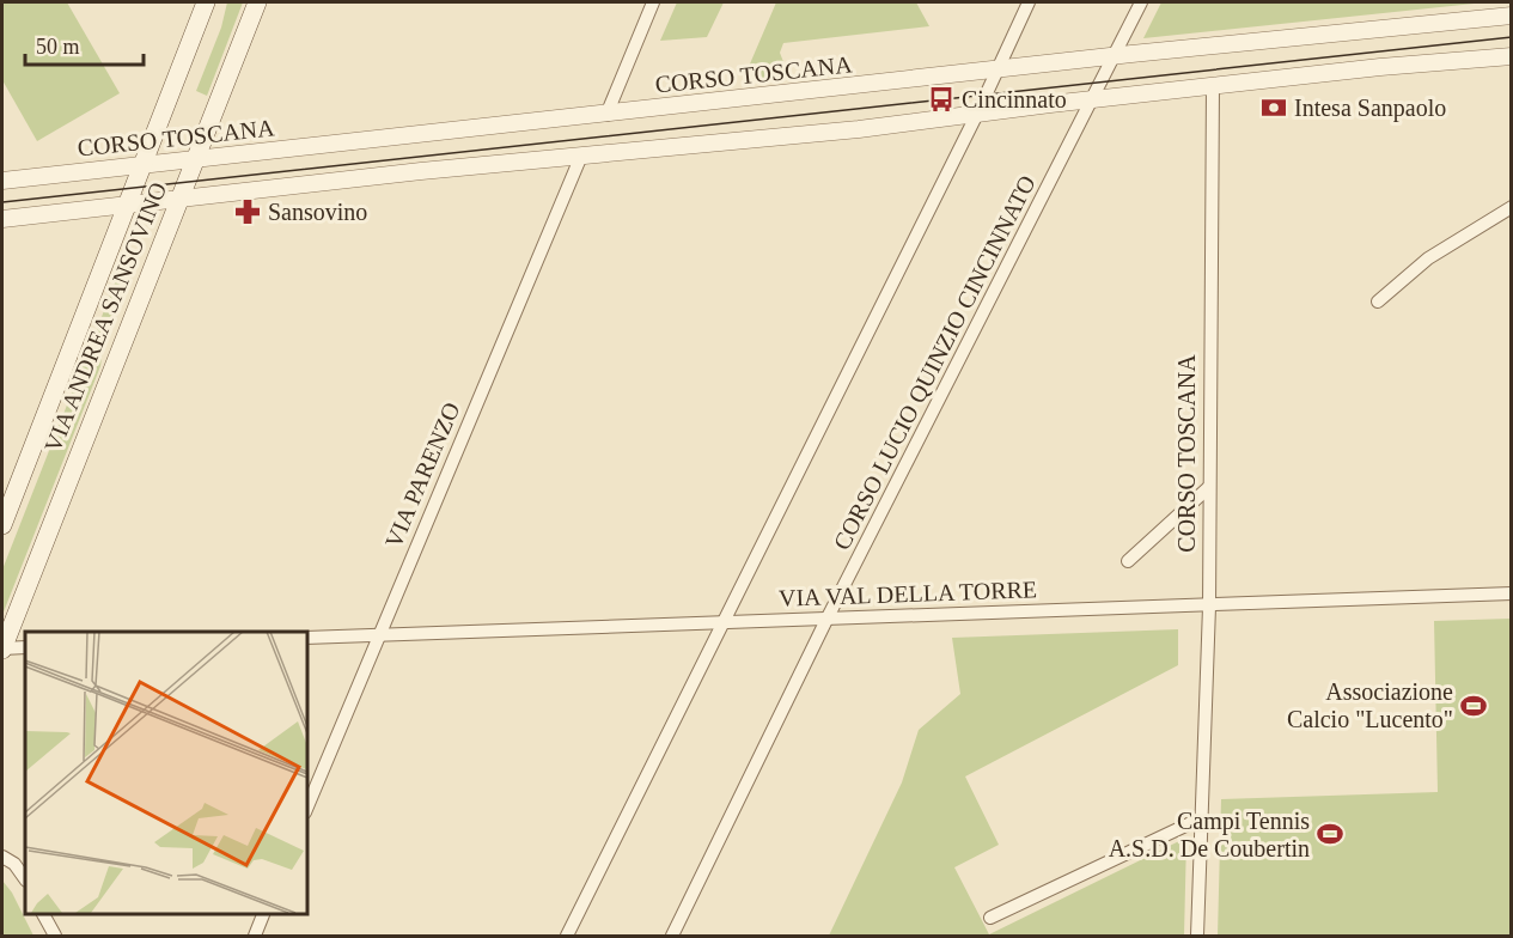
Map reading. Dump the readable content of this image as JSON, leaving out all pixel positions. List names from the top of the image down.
{
  "streets": {
    "main road": ["VIA ANDREA SANSOVINO"],
    "street": [
      "CORSO TOSCANA",
      "CORSO LUCIO QUINZIO CINCINNATO",
      "VIA PARENZO",
      "VIA VAL DELLA TORRE"
    ]
  },
  "crossings": [
    ["CORSO TOSCANA", "VIA ANDREA SANSOVINO"],
    ["CORSO TOSCANA", "CORSO LUCIO QUINZIO CINCINNATO"],
    ["CORSO TOSCANA", "VIA VAL DELLA TORRE"],
    ["CORSO LUCIO QUINZIO CINCINNATO", "VIA VAL DELLA TORRE"],
    ["VIA PARENZO", "VIA VAL DELLA TORRE"]
  ],
  "places": {
    "bus stop": ["Cincinnato"],
    "bank": ["Intesa Sanpaolo"],
    "pharmacy": ["Sansovino"],
    "sports": ["Associazione Calcio \"Lucento\"", "Campi Tennis A.S.D. De Coubertin"]
  },
  "scale_bar": "50 m"
}
